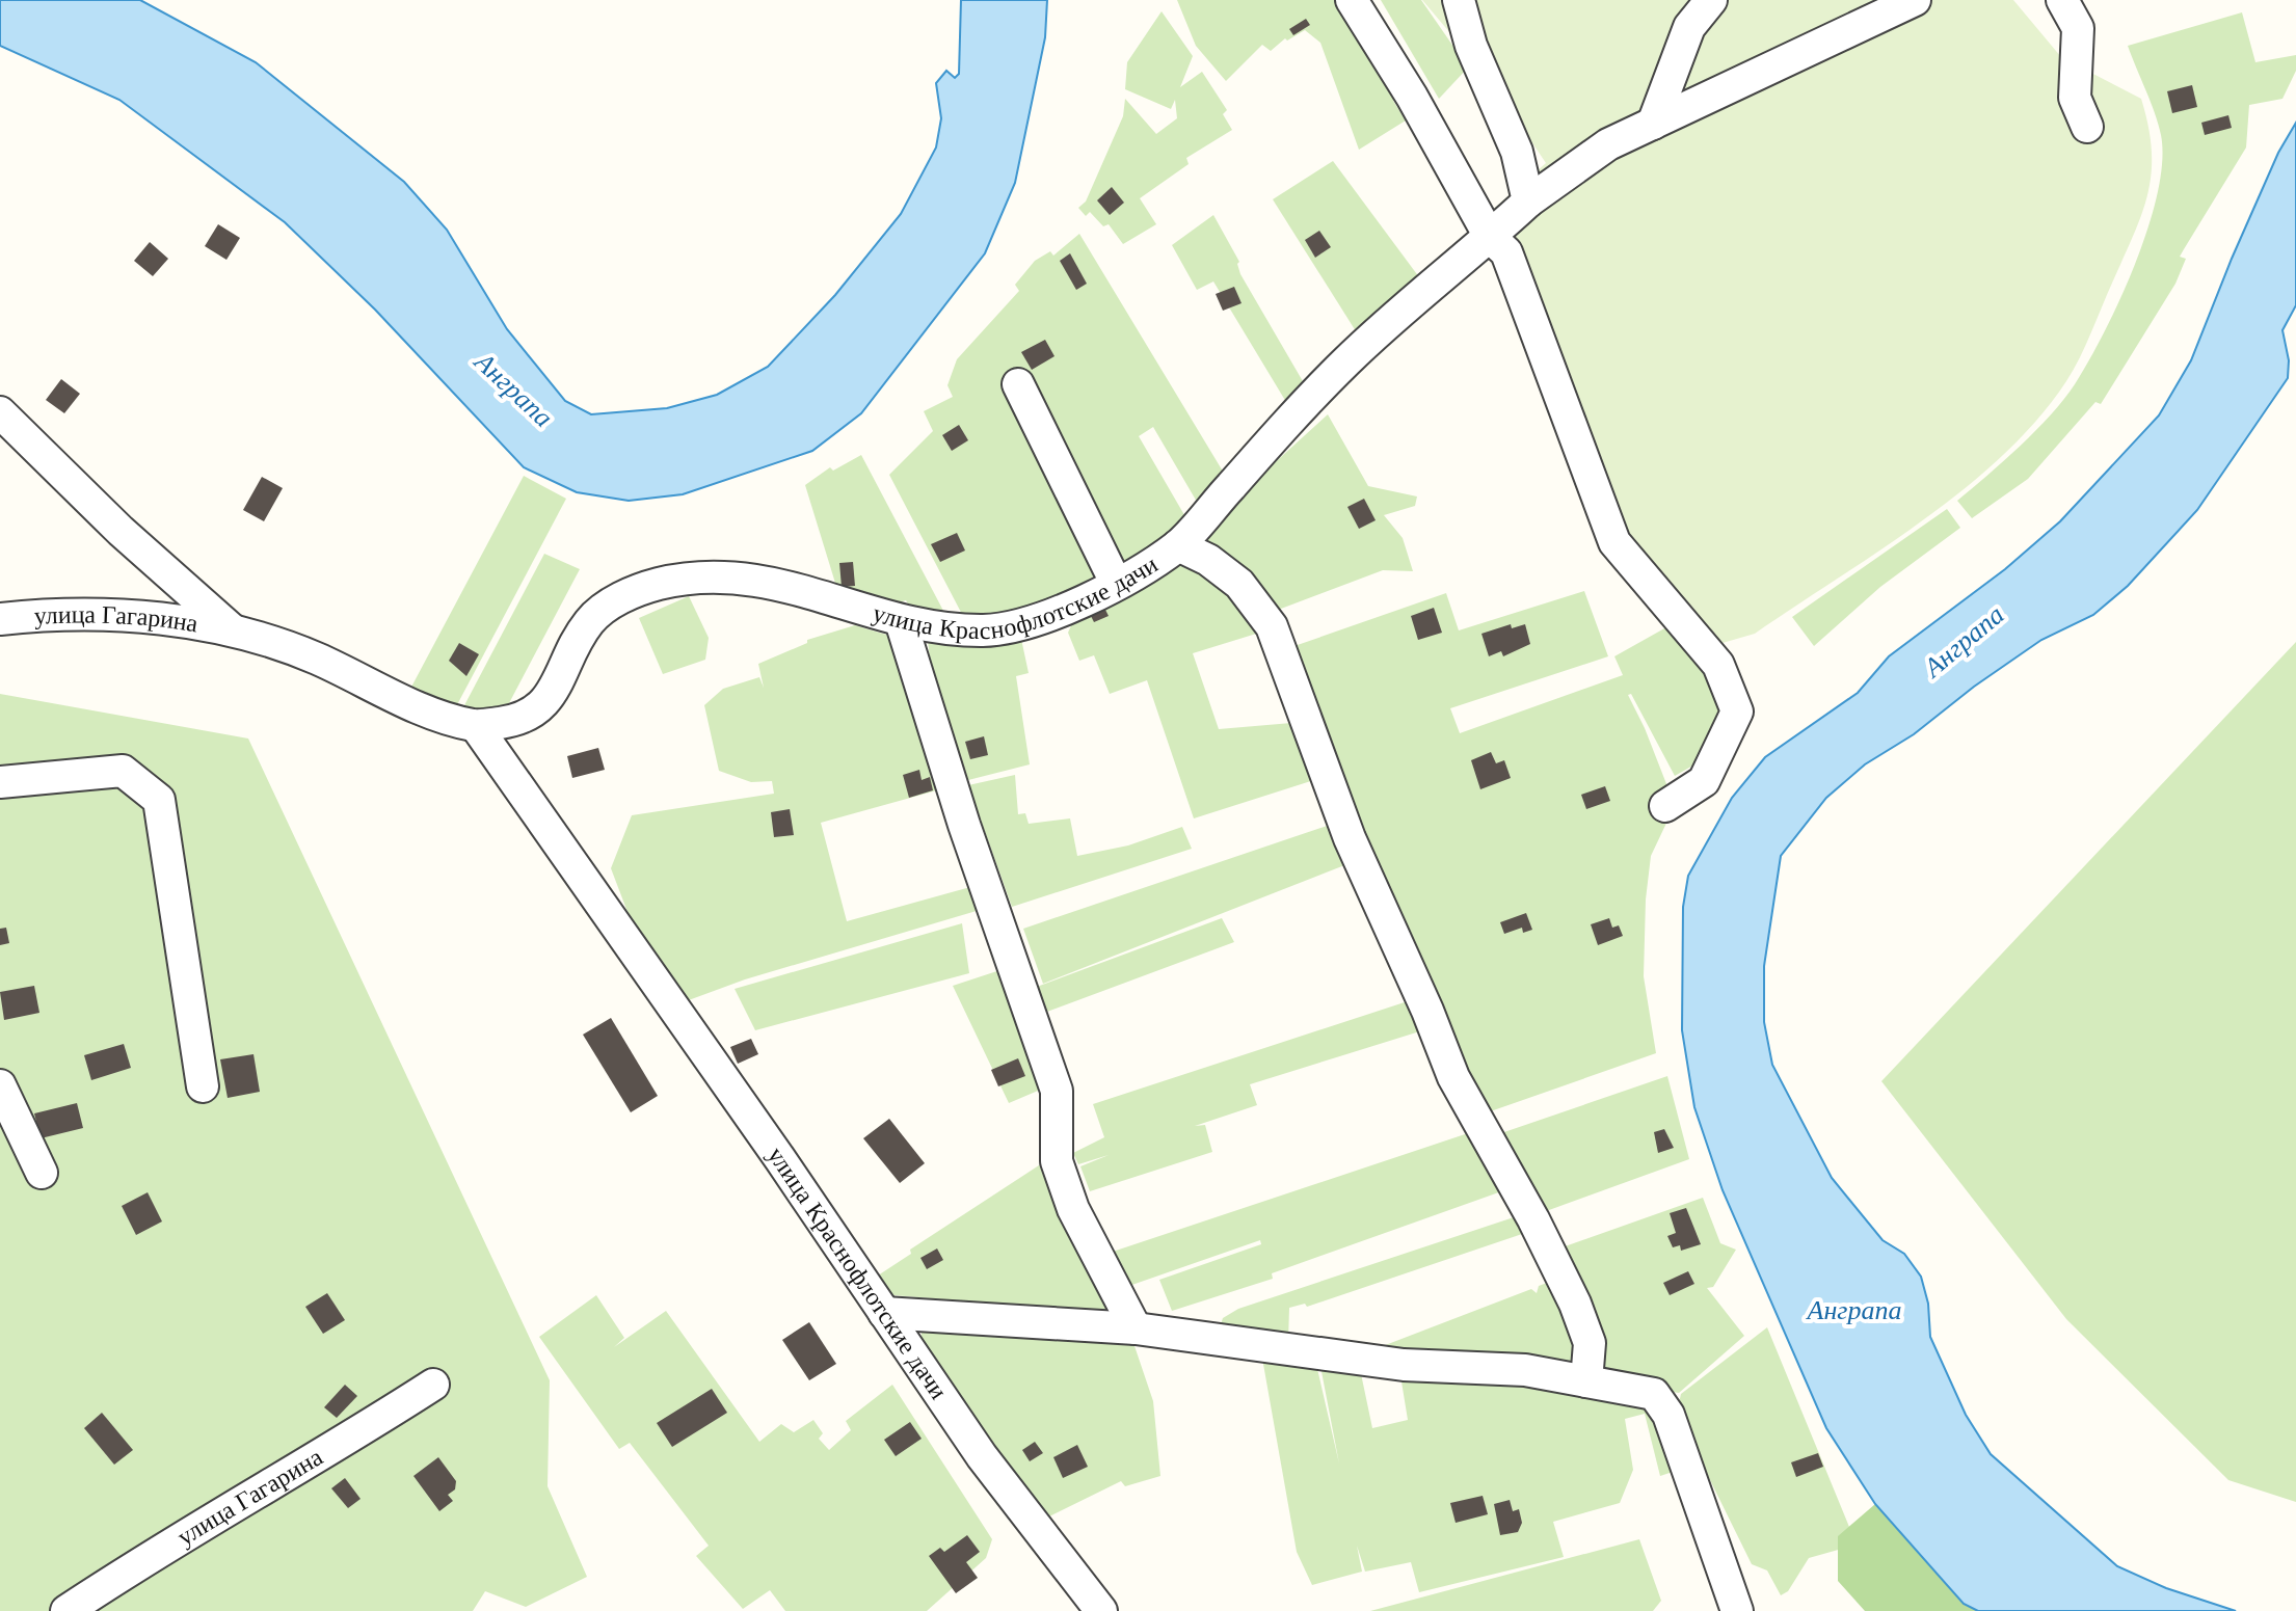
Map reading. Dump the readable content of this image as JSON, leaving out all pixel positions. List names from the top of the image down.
{
  "streets": {
    "street": ["улица Краснофлотские дачи", "улица Гагарина"]
  },
  "crossings": [
    ["улица Краснофлотские дачи", "улица Гагарина"]
  ],
  "water": ["Анграпа"]
}
